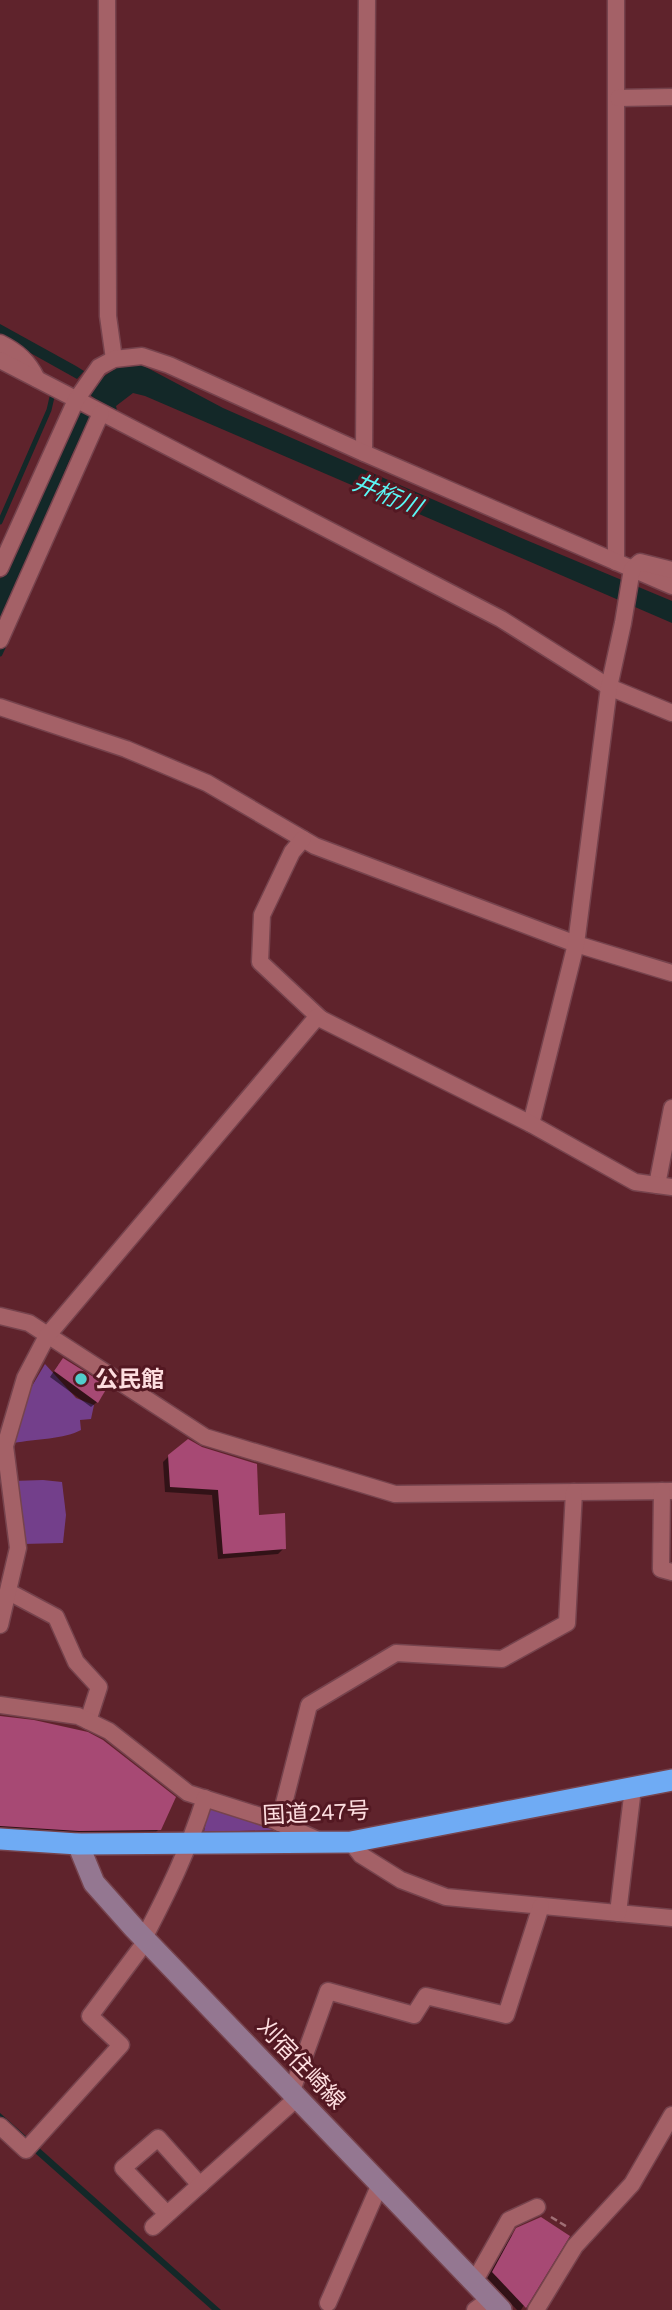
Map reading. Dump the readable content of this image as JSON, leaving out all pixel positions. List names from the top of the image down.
{
  "streets": {
    "highway": ["国道247号"],
    "main road": ["刈宿住崎線"]
  },
  "crossings": [
    ["国道247号", "刈宿住崎線"]
  ],
  "water": ["井桁川"],
  "places": ["公民館"]
}
